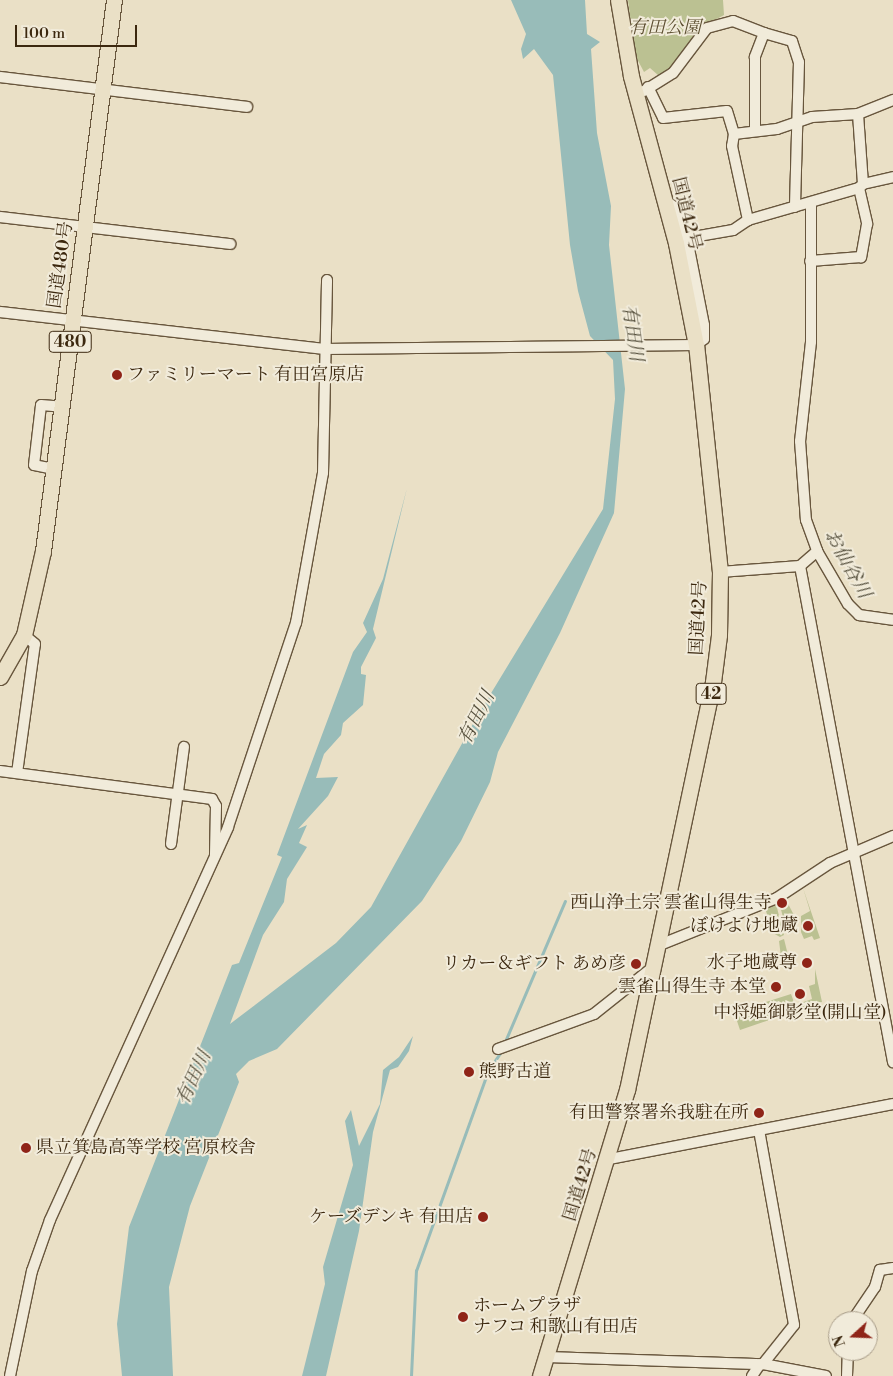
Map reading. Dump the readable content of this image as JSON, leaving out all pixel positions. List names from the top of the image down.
{
  "streets": {
    "highway": [
      "国道42号",
      "国道480号",
      "480",
      "42"
    ]
  },
  "water": ["有田川", "お仙谷川"],
  "parks": ["有田公園"],
  "places": [
    "ファミリーマート 有田宮原店",
    "西山浄土宗 雲雀山得生寺",
    "ぼけよけ地蔵",
    "水子地蔵尊",
    "リカー＆ギフト あめ彦",
    "雲雀山得生寺 本堂",
    "中将姫御影堂(開山堂)",
    "熊野古道",
    "有田警察署糸我駐在所",
    "県立箕島高等学校 宮原校舎",
    "ケーズデンキ 有田店",
    "ホームプラザ ナフコ 和歌山有田店"
  ],
  "scale_bar": "100 m",
  "north": "left"
}
